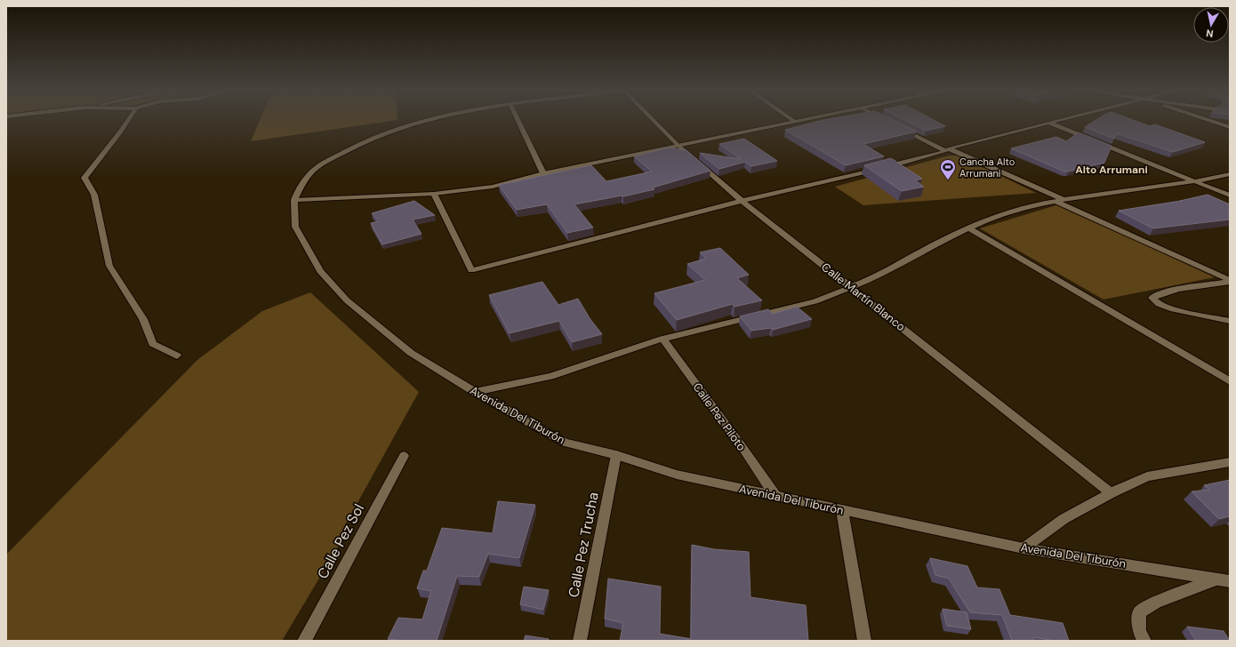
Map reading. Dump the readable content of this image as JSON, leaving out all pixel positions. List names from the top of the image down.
{
  "streets": {
    "street": [
      "Calle Martín Blanco",
      "Avenida Del Tiburón",
      "Calle Pez Piloto",
      "Calle Pez Sol",
      "Calle Pez Trucha"
    ]
  },
  "crossings": [
    ["Avenida Del Tiburón", "Calle Pez Piloto"],
    ["Avenida Del Tiburón", "Calle Pez Trucha"]
  ],
  "districts": ["Alto Arrumani"],
  "places": {
    "sports": ["Cancha Alto Arrumani"]
  },
  "north": "bottom"
}
